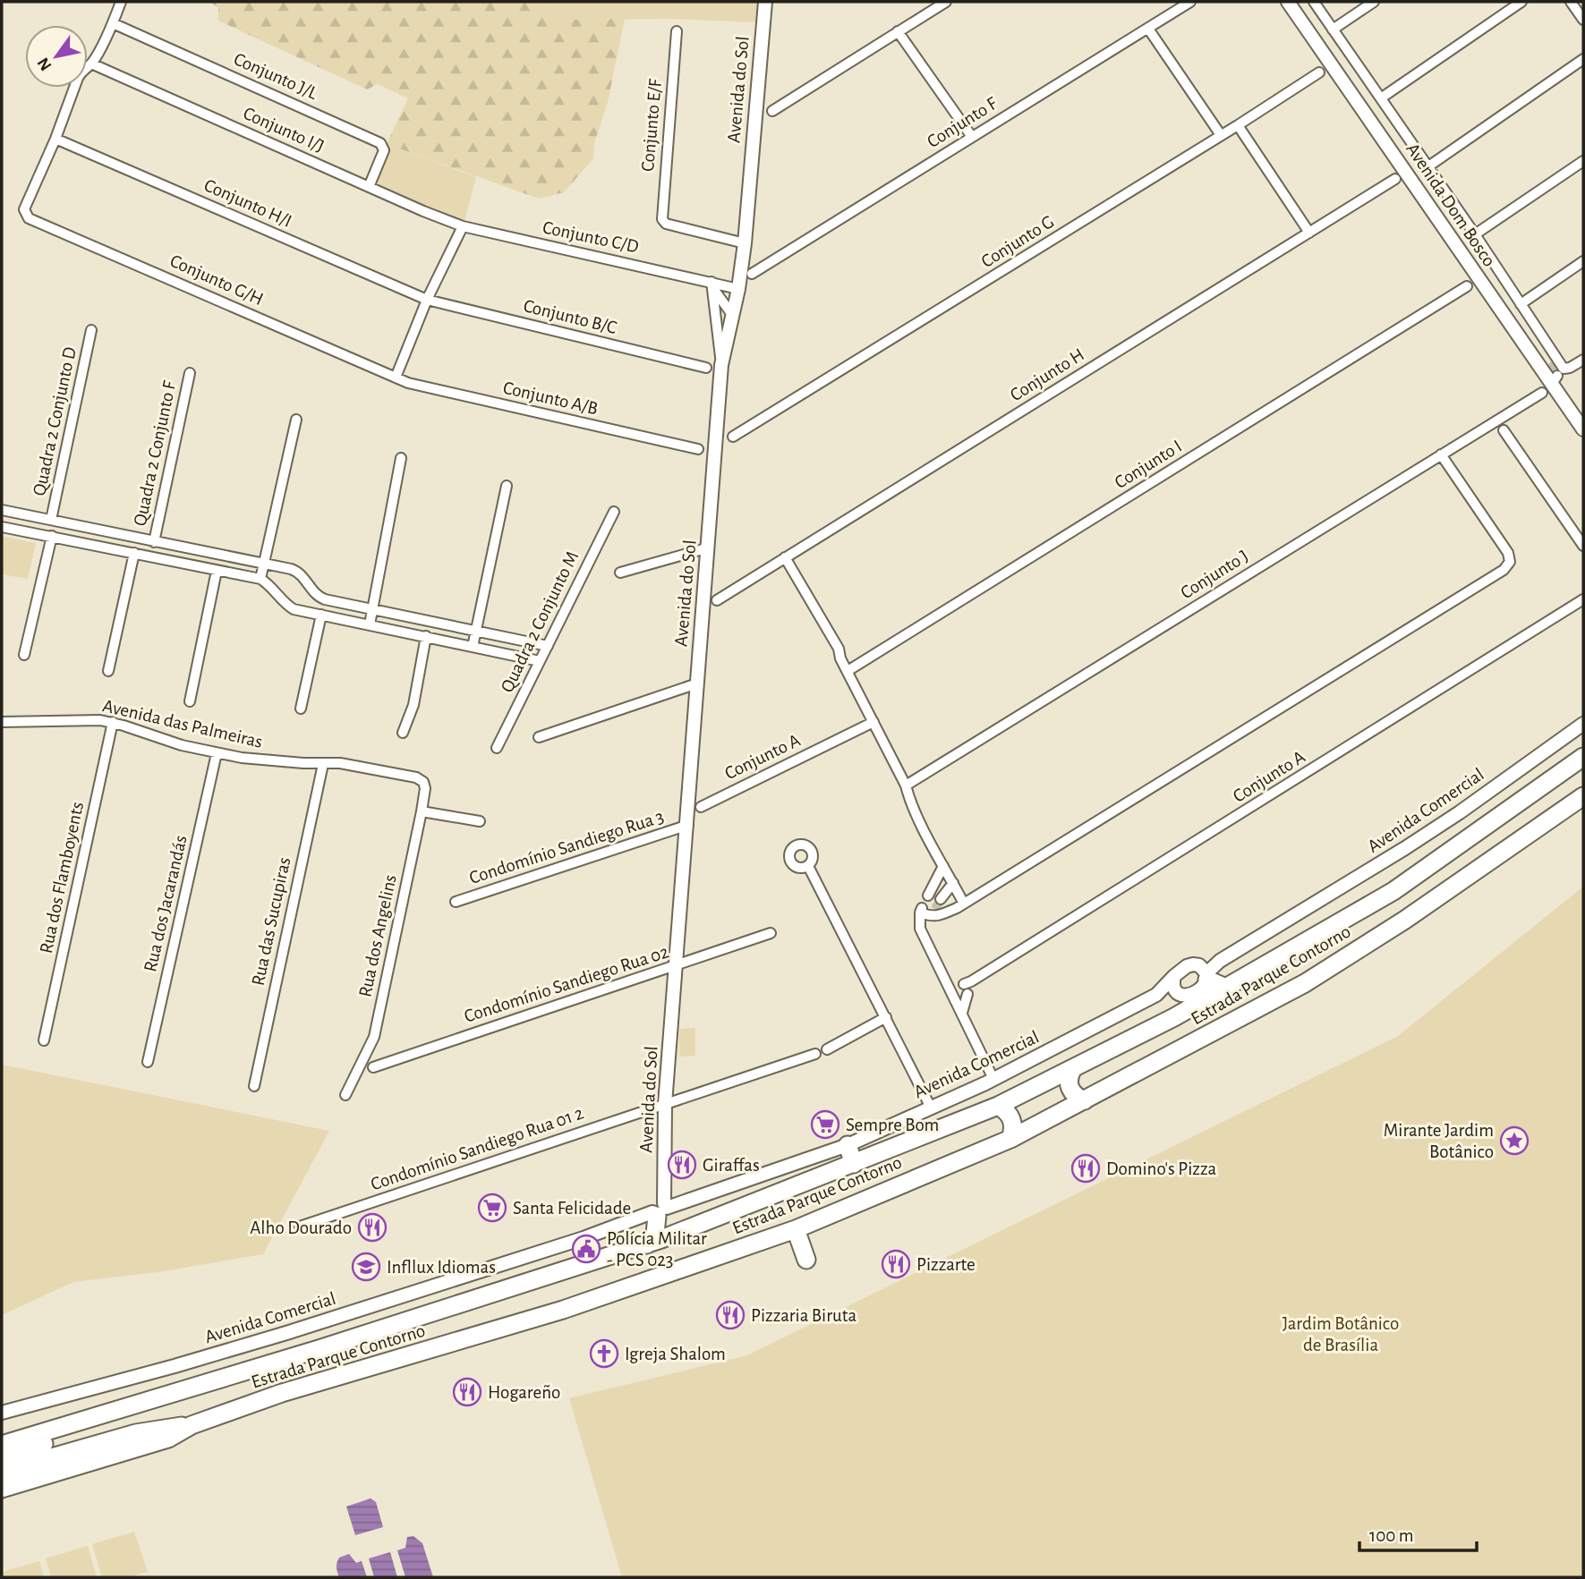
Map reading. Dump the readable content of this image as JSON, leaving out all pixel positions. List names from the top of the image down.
{
  "streets": {
    "highway": ["Estrada Parque Contorno"],
    "street": [
      "Conjunto J/L",
      "Avenida do Sol",
      "Conjunto F",
      "Conjunto E/F",
      "Conjunto I/J",
      "Conjunto H/I",
      "Avenida Dom Bosco",
      "Conjunto C/D",
      "Conjunto G",
      "Conjunto G/H",
      "Conjunto B/C",
      "Conjunto H",
      "Conjunto A/B",
      "Quadra 2 Conjunto D",
      "Quadra 2 Conjunto F",
      "Conjunto I",
      "Conjunto J",
      "Quadra 2 Conjunto M",
      "Avenida das Palmeiras",
      "Conjunto A",
      "Avenida Comercial",
      "Condomínio Sandiego Rua 3",
      "Rua dos Flamboyents",
      "Rua dos Jacarandás",
      "Rua das Sucupiras",
      "Rua dos Angelins",
      "Condomínio Sandiego Rua 02",
      "Condomínio Sandiego Rua 01 2"
    ]
  },
  "crossings": [
    ["Conjunto J/L", "Conjunto I/J"],
    ["Avenida do Sol", "Conjunto E/F"],
    ["Avenida do Sol", "Conjunto C/D"],
    ["Avenida do Sol", "Avenida Comercial"],
    ["Avenida do Sol", "Condomínio Sandiego Rua 3"],
    ["Avenida do Sol", "Condomínio Sandiego Rua 02"],
    ["Avenida do Sol", "Condomínio Sandiego Rua 01 2"],
    ["Conjunto I/J", "Conjunto C/D"],
    ["Conjunto H/I", "Conjunto G/H"],
    ["Conjunto H/I", "Conjunto B/C"],
    ["Avenida Dom Bosco", "Conjunto J"],
    ["Conjunto G/H", "Conjunto A/B"],
    ["Avenida das Palmeiras", "Rua dos Flamboyents"],
    ["Avenida das Palmeiras", "Rua dos Jacarandás"],
    ["Avenida das Palmeiras", "Rua das Sucupiras"],
    ["Avenida das Palmeiras", "Rua dos Angelins"]
  ],
  "parks": ["Jardim Botânico de Brasília"],
  "places": {
    "supermarket": ["Sempre Bom", "Santa Felicidade"],
    "place": ["Mirante Jardim Botânico"],
    "restaurant": [
      "Giraffas",
      "Domino's Pizza",
      "Alho Dourado",
      "Pizzarte",
      "Pizzaria Biruta",
      "Hogareño"
    ],
    "public building": ["Polícia Militar - PCS 023"],
    "school or university": ["Infllux Idiomas"],
    "church": ["Igreja Shalom"]
  },
  "scale_bar": "100 m",
  "north": "bottom left"
}
